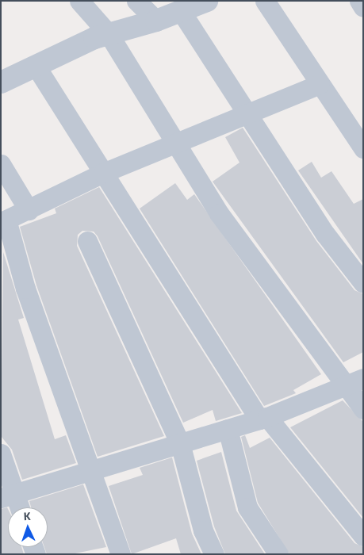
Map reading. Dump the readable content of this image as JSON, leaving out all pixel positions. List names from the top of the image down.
{
  "north": "top"
}
